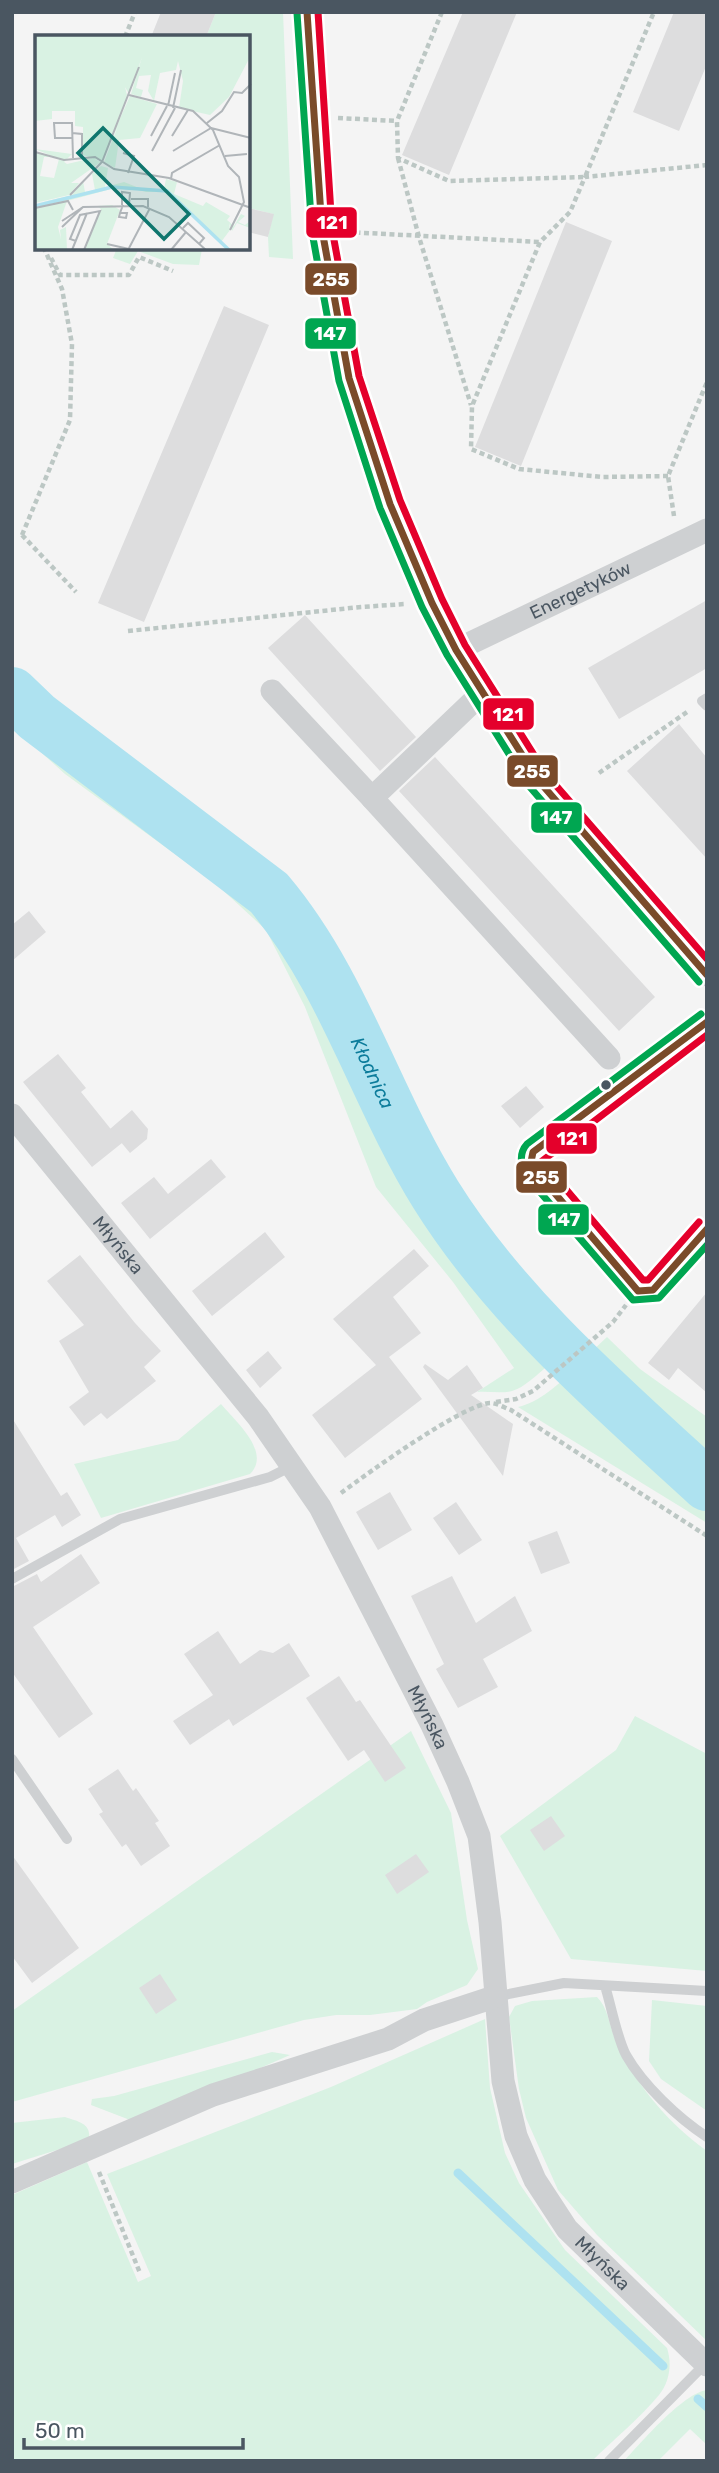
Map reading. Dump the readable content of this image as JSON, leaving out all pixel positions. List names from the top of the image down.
{
  "streets": {
    "street": ["Energetyków", "Młyńska"]
  },
  "water": ["Kłodnica"],
  "lines": ["transit line 255", "transit line 121", "transit line 147"],
  "scale_bar": "50 m"
}
